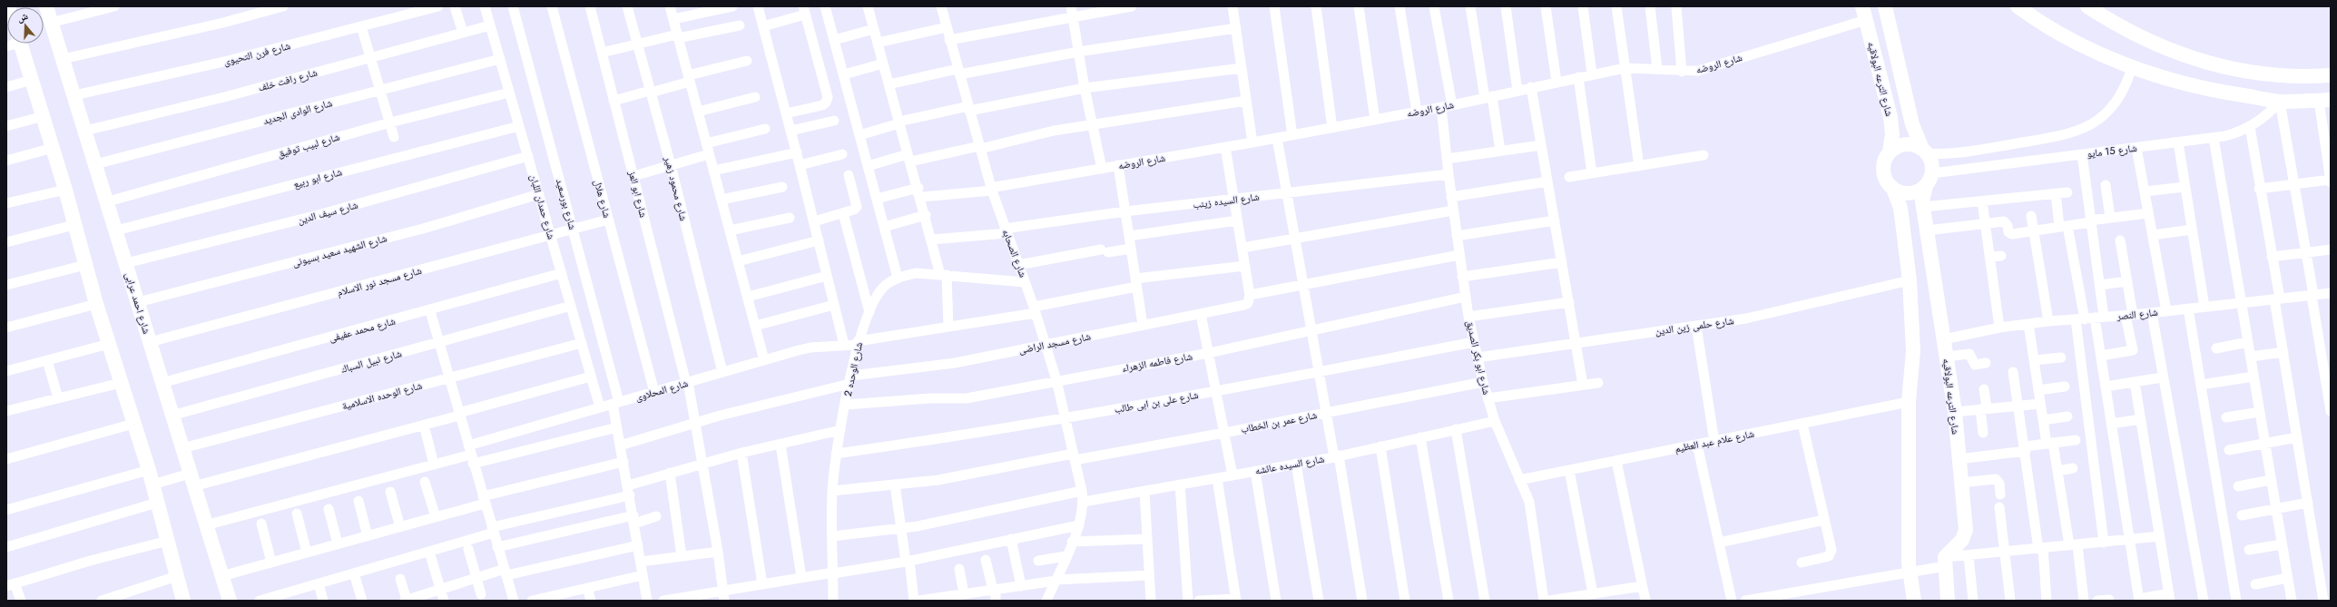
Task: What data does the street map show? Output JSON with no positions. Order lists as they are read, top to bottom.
{
  "streets": {
    "street": [
      "شارع فرن التحيوى",
      "شارع الروضه",
      "شارع الترعه البولاقيه",
      "شارع رافت خلف",
      "شارع الوادى الجديد",
      "شارع لبيب توفيق",
      "شارع 15 مايو",
      "شارع ابو ربيع",
      "شارع محمود زهير",
      "شارع ابو العز",
      "شارع هلال",
      "شارع السيده زينب",
      "شارع بورسعيد",
      "شارع حمدان اللبان",
      "شارع سيف الدين",
      "شارع الشهيد سعيد بسيونى",
      "شارع الصحابه",
      "شارع مسجد نور الاسلام",
      "شارع احمد عرابى",
      "شارع النصر",
      "شارع حلمى زين الدين",
      "شارع محمد عفيفى",
      "شارع مسجد الراضى",
      "شارع ابو بكر الصديق",
      "شارع نبيل السباك",
      "شارع فاطمه الزهراء",
      "شارع الوحده 2",
      "شارع المحلاوى",
      "شارع الوحده الاسلامية",
      "شارع على بن ابى طالب",
      "شارع عمر بن الخطاب",
      "شارع علام عبد العظيم",
      "شارع السيده عائشه"
    ]
  },
  "crossings": [
    ["شارع فرن التحيوى", "شارع احمد عرابى"],
    ["شارع الروضه", "شارع الترعه البولاقيه"],
    ["شارع الروضه", "شارع الصحابه"],
    ["شارع الروضه", "شارع ابو بكر الصديق"],
    ["شارع الترعه البولاقيه", "شارع 15 مايو"],
    ["شارع الترعه البولاقيه", "شارع النصر"],
    ["شارع رافت خلف", "شارع حمدان اللبان"],
    ["شارع رافت خلف", "شارع احمد عرابى"],
    ["شارع الوادى الجديد", "شارع حمدان اللبان"],
    ["شارع الوادى الجديد", "شارع احمد عرابى"],
    ["شارع لبيب توفيق", "شارع حمدان اللبان"],
    ["شارع لبيب توفيق", "شارع احمد عرابى"],
    ["شارع ابو ربيع", "شارع حمدان اللبان"],
    ["شارع ابو ربيع", "شارع احمد عرابى"],
    ["شارع محمود زهير", "شارع المحلاوى"],
    ["شارع ابو العز", "شارع مسجد الراضى"],
    ["شارع ابو العز", "شارع المحلاوى"],
    ["شارع هلال", "شارع مسجد نور الاسلام"],
    ["شارع هلال", "شارع المحلاوى"],
    ["شارع السيده زينب", "شارع الصحابه"],
    ["شارع السيده زينب", "شارع ابو بكر الصديق"],
    ["شارع بورسعيد", "شارع مسجد نور الاسلام"],
    ["شارع بورسعيد", "شارع مسجد الراضى"],
    ["شارع بورسعيد", "شارع المحلاوى"],
    ["شارع حمدان اللبان", "شارع سيف الدين"],
    ["شارع حمدان اللبان", "شارع الشهيد سعيد بسيونى"],
    ["شارع حمدان اللبان", "شارع مسجد نور الاسلام"],
    ["شارع حمدان اللبان", "شارع محمد عفيفى"],
    ["شارع حمدان اللبان", "شارع نبيل السباك"],
    ["شارع حمدان اللبان", "شارع المحلاوى"],
    ["شارع حمدان اللبان", "شارع الوحده الاسلامية"],
    ["شارع سيف الدين", "شارع احمد عرابى"],
    ["شارع الشهيد سعيد بسيونى", "شارع احمد عرابى"],
    ["شارع الصحابه", "شارع مسجد الراضى"],
    ["شارع الصحابه", "شارع فاطمه الزهراء"],
    ["شارع الصحابه", "شارع الوحده 2"],
    ["شارع الصحابه", "شارع المحلاوى"],
    ["شارع الصحابه", "شارع على بن ابى طالب"],
    ["شارع الصحابه", "شارع عمر بن الخطاب"],
    ["شارع الصحابه", "شارع السيده عائشه"],
    ["شارع مسجد نور الاسلام", "شارع احمد عرابى"],
    ["شارع احمد عرابى", "شارع محمد عفيفى"],
    ["شارع احمد عرابى", "شارع نبيل السباك"],
    ["شارع احمد عرابى", "شارع الوحده الاسلامية"],
    ["شارع حلمى زين الدين", "شارع ابو بكر الصديق"],
    ["شارع مسجد الراضى", "شارع الوحده 2"],
    ["شارع ابو بكر الصديق", "شارع فاطمه الزهراء"],
    ["شارع ابو بكر الصديق", "شارع على بن ابى طالب"],
    ["شارع ابو بكر الصديق", "شارع عمر بن الخطاب"],
    ["شارع ابو بكر الصديق", "شارع علام عبد العظيم"],
    ["شارع ابو بكر الصديق", "شارع السيده عائشه"],
    ["شارع فاطمه الزهراء", "شارع الوحده 2"],
    ["شارع الوحده 2", "شارع المحلاوى"],
    ["شارع الوحده 2", "شارع على بن ابى طالب"],
    ["شارع الوحده 2", "شارع عمر بن الخطاب"]
  ],
  "north": "top"
}
